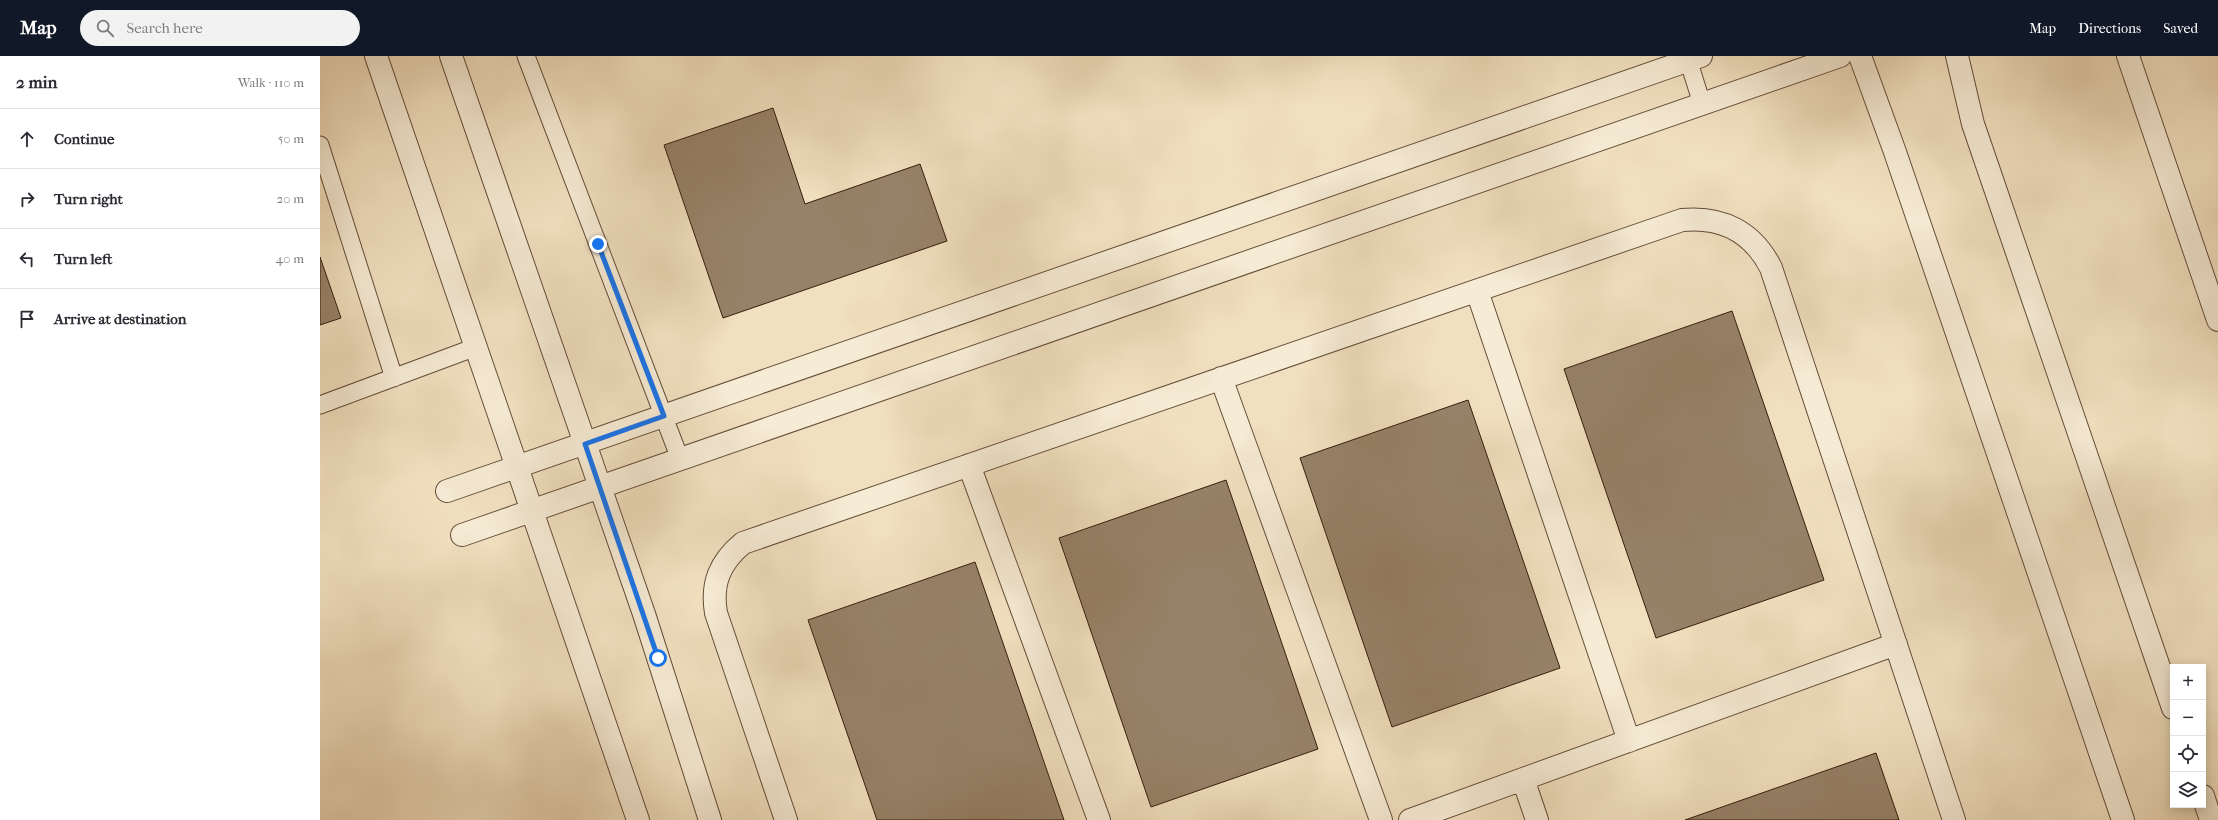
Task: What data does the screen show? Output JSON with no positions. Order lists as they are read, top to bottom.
{
  "page": {
    "header": "Map",
    "search": "Search here",
    "nav": ["Map", "Directions", "Saved"],
    "heading": ["2 min", "Walk · 110 m"],
    "list": [
      ["Continue", "50 m"],
      ["Turn right", "20 m"],
      ["Turn left", "40 m"],
      "Arrive at destination"
    ],
    "map_buttons": ["+", "−"]
  }
}
